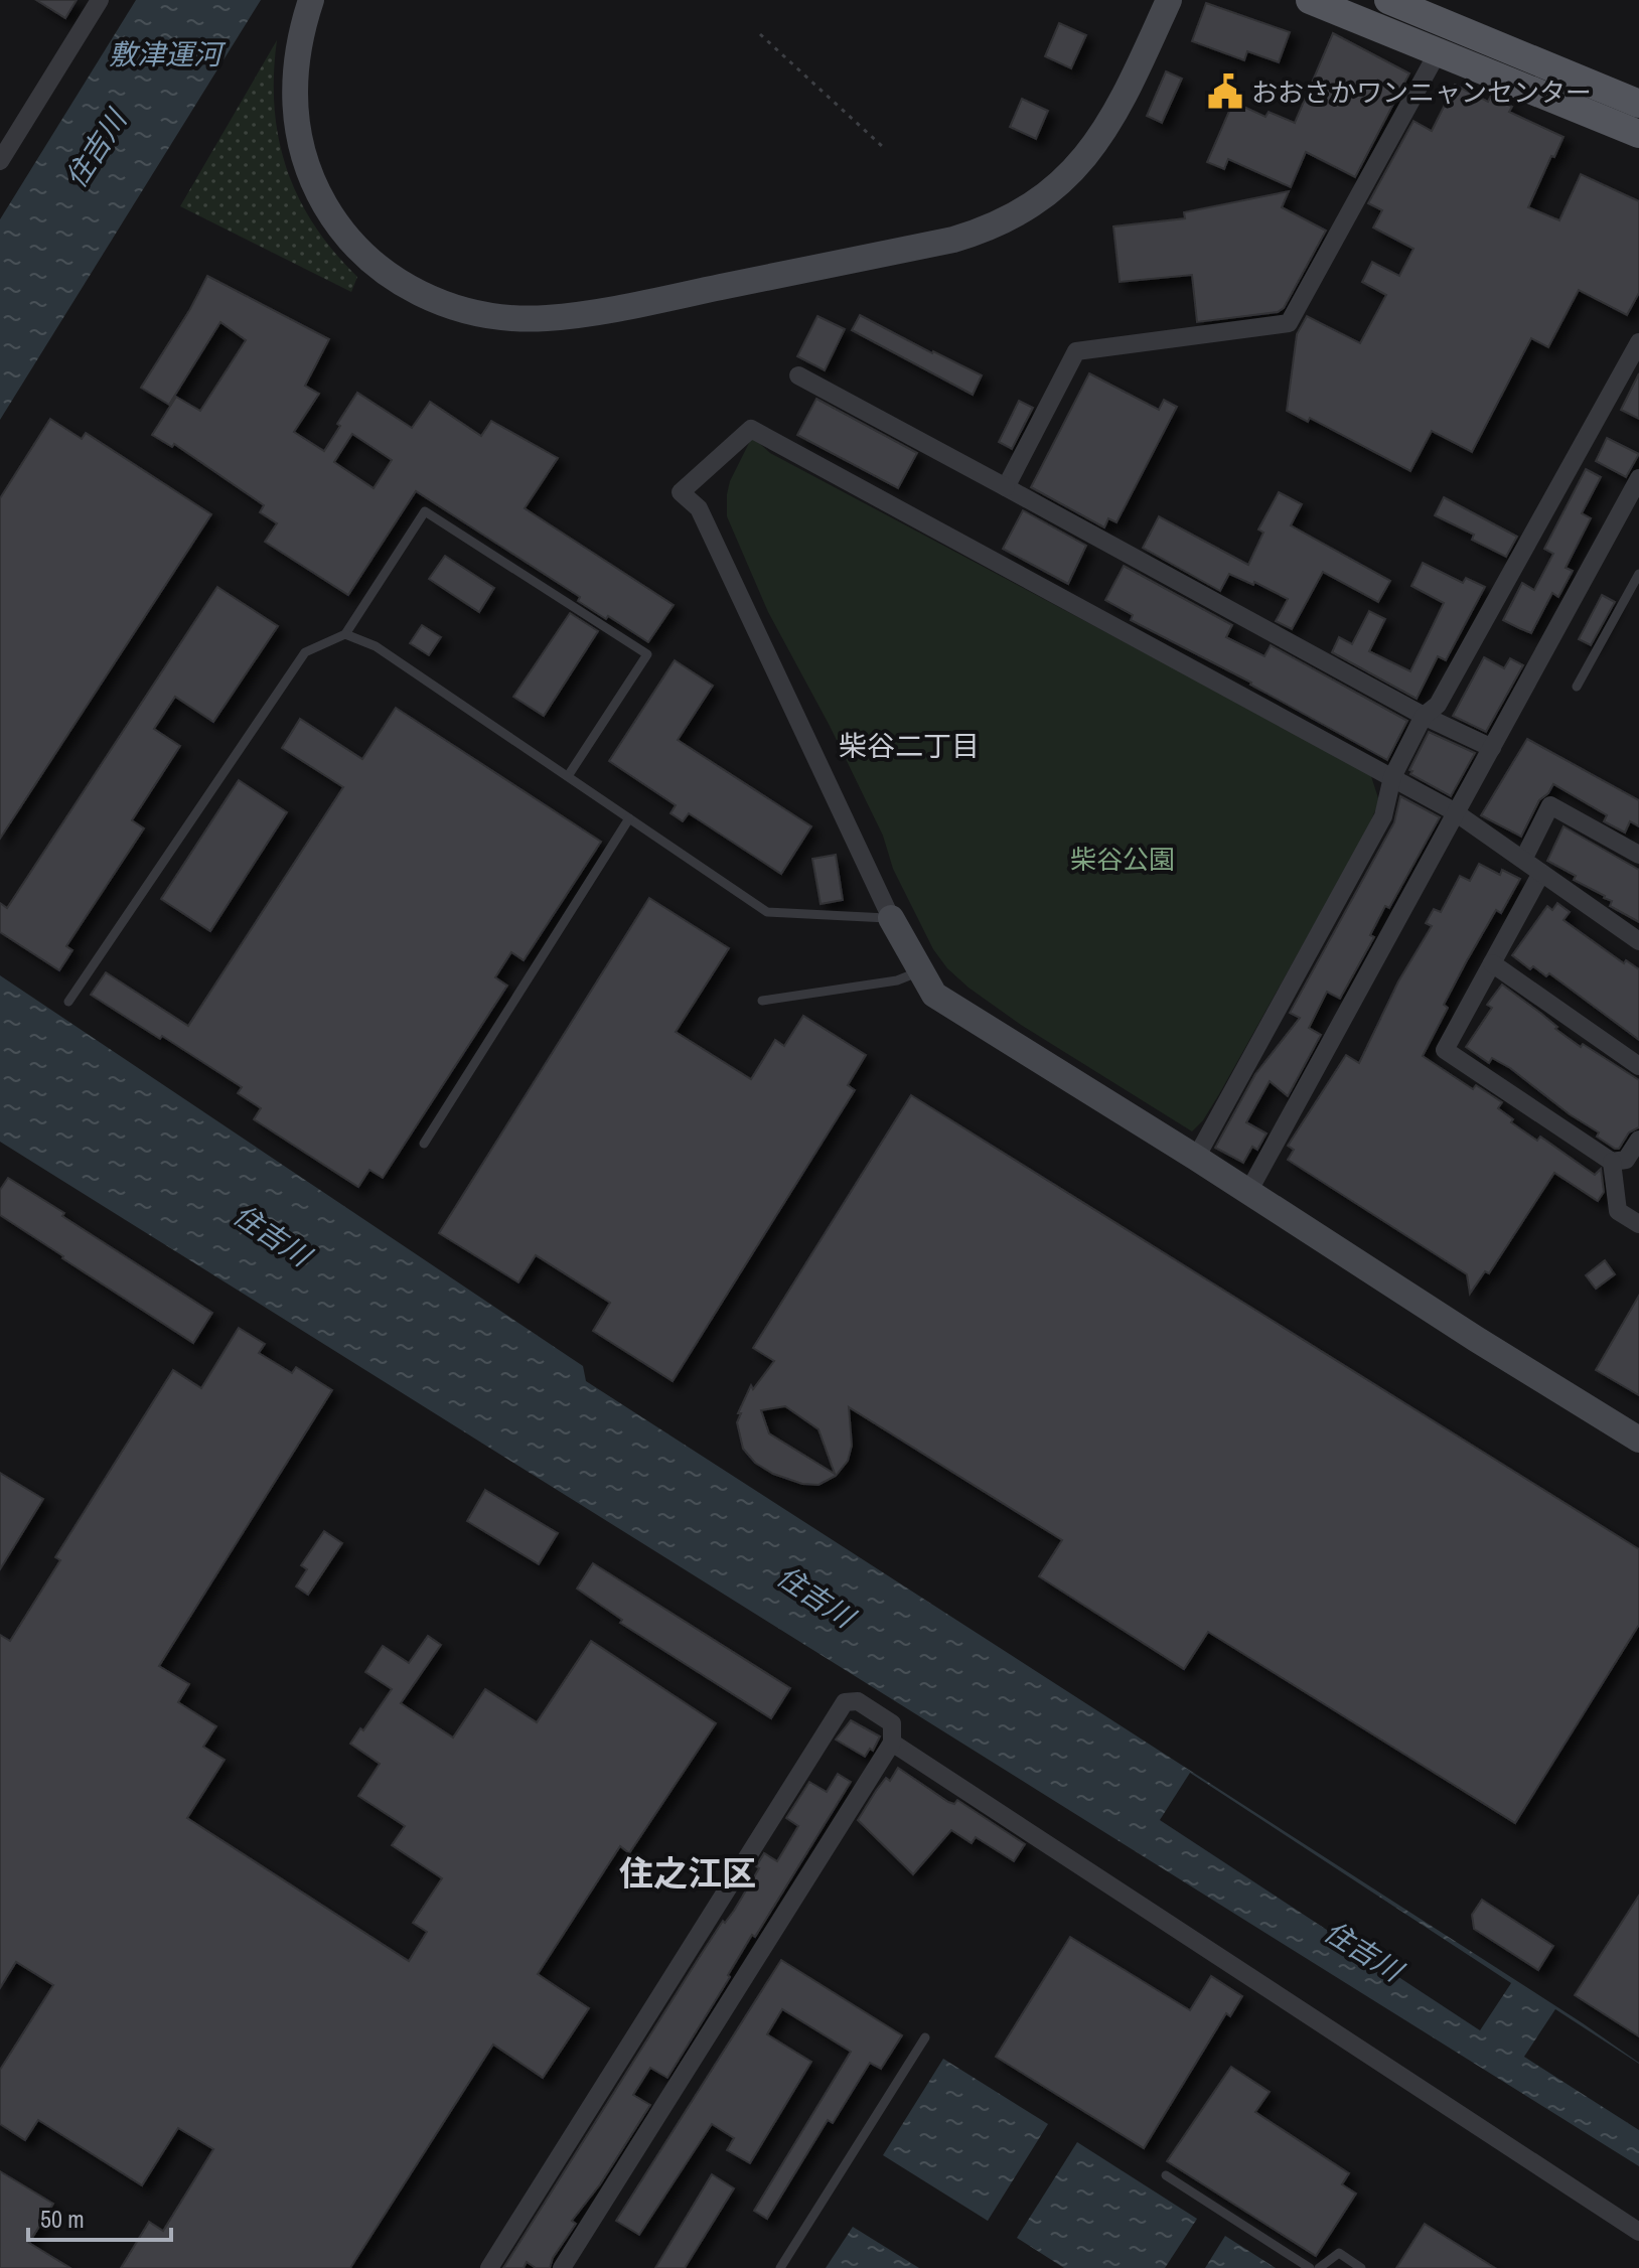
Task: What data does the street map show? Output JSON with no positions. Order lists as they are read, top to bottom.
{
  "districts": ["柴谷二丁目", "住之江区"],
  "water": ["敷津運河", "住吉川"],
  "parks": ["柴谷公園"],
  "places": {
    "public building": ["おおさかワンニャンセンター"]
  },
  "scale_bar": "50 m"
}
